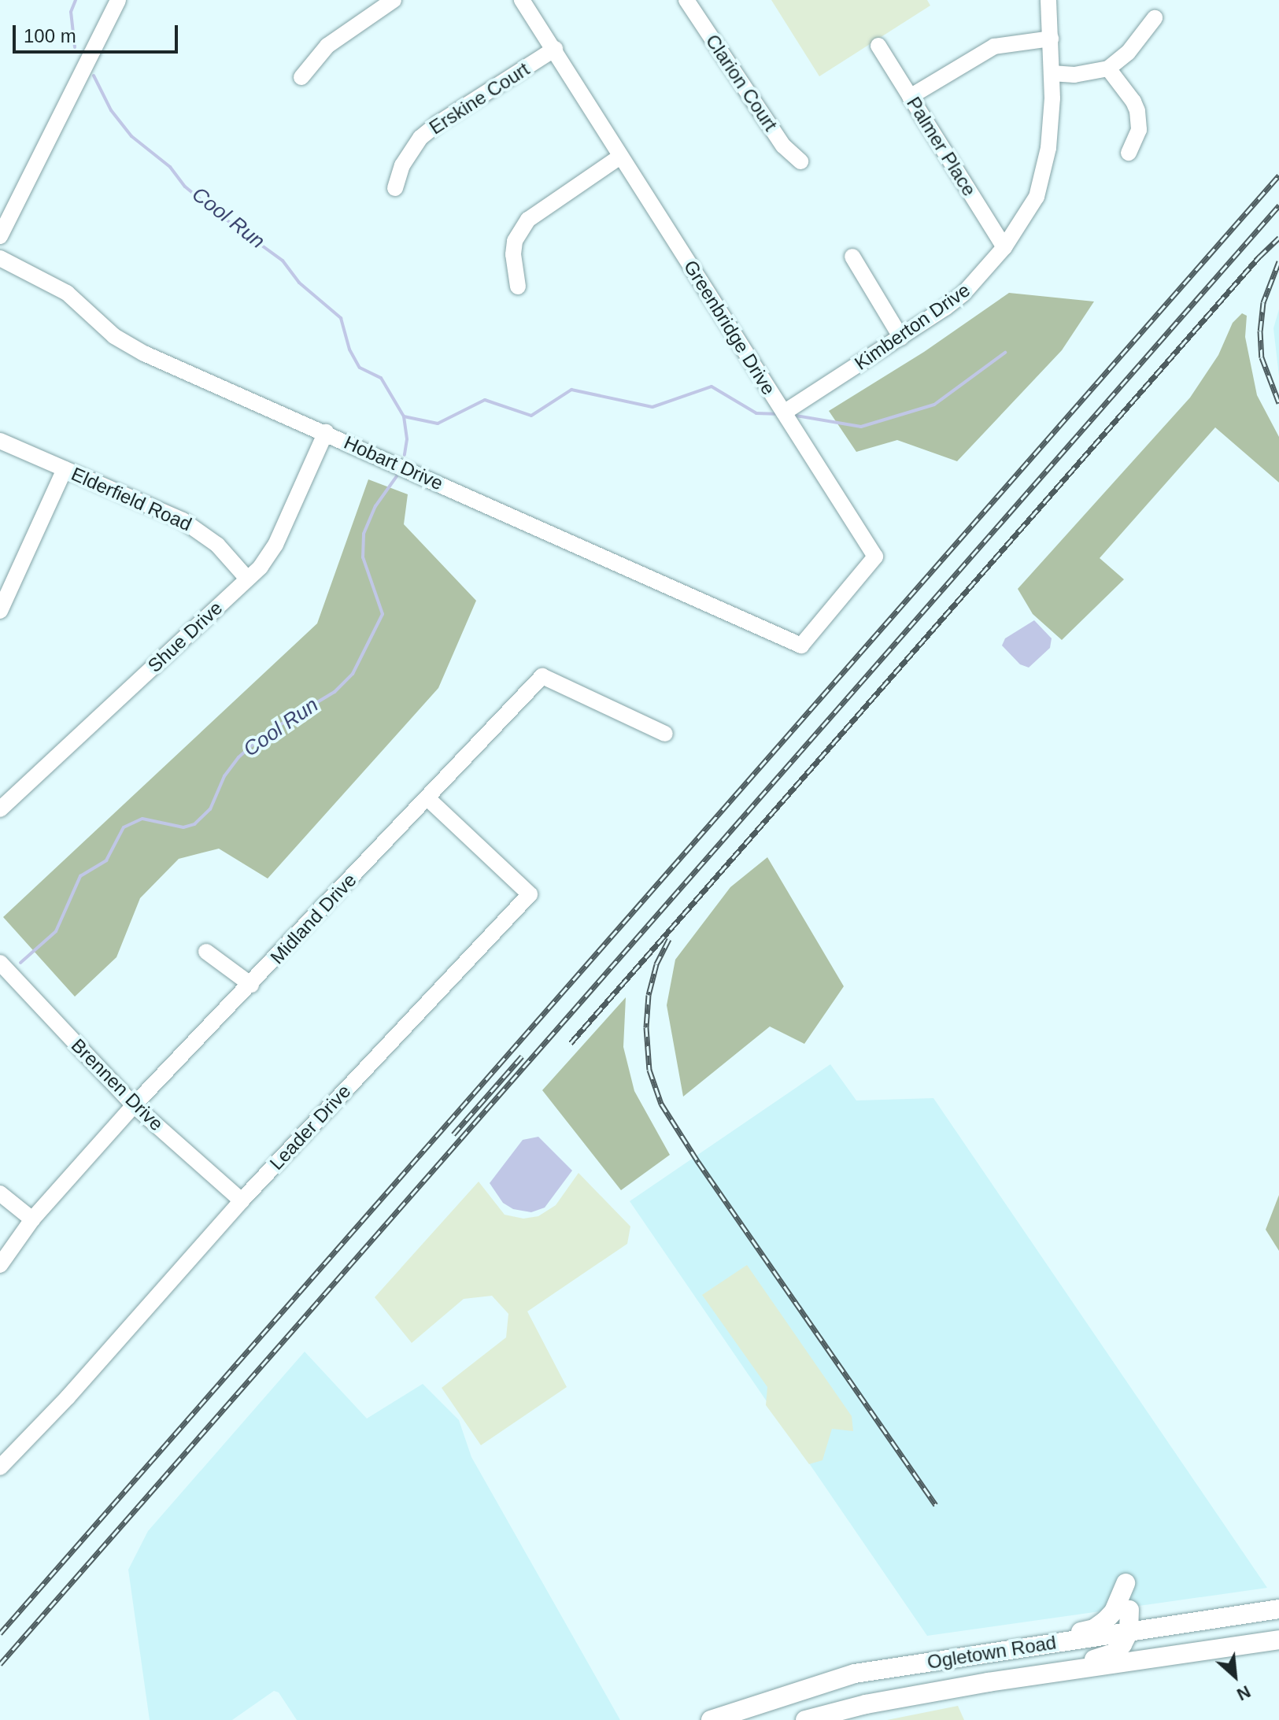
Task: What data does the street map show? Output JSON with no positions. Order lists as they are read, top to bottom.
{
  "streets": {
    "main road": ["Ogletown Road"],
    "street": [
      "Clarion Court",
      "Erskine Court",
      "Palmer Place",
      "Kimberton Drive",
      "Greenbridge Drive",
      "Hobart Drive",
      "Elderfield Road",
      "Shue Drive",
      "Midland Drive",
      "Brennen Drive",
      "Leader Drive"
    ]
  },
  "crossings": [
    ["Erskine Court", "Greenbridge Drive"],
    ["Palmer Place", "Kimberton Drive"],
    ["Kimberton Drive", "Greenbridge Drive"],
    ["Greenbridge Drive", "Hobart Drive"],
    ["Hobart Drive", "Shue Drive"],
    ["Elderfield Road", "Shue Drive"],
    ["Midland Drive", "Brennen Drive"],
    ["Midland Drive", "Leader Drive"],
    ["Brennen Drive", "Leader Drive"]
  ],
  "water": ["Cool Run"],
  "scale_bar": "100 m",
  "north": "bottom right"
}
